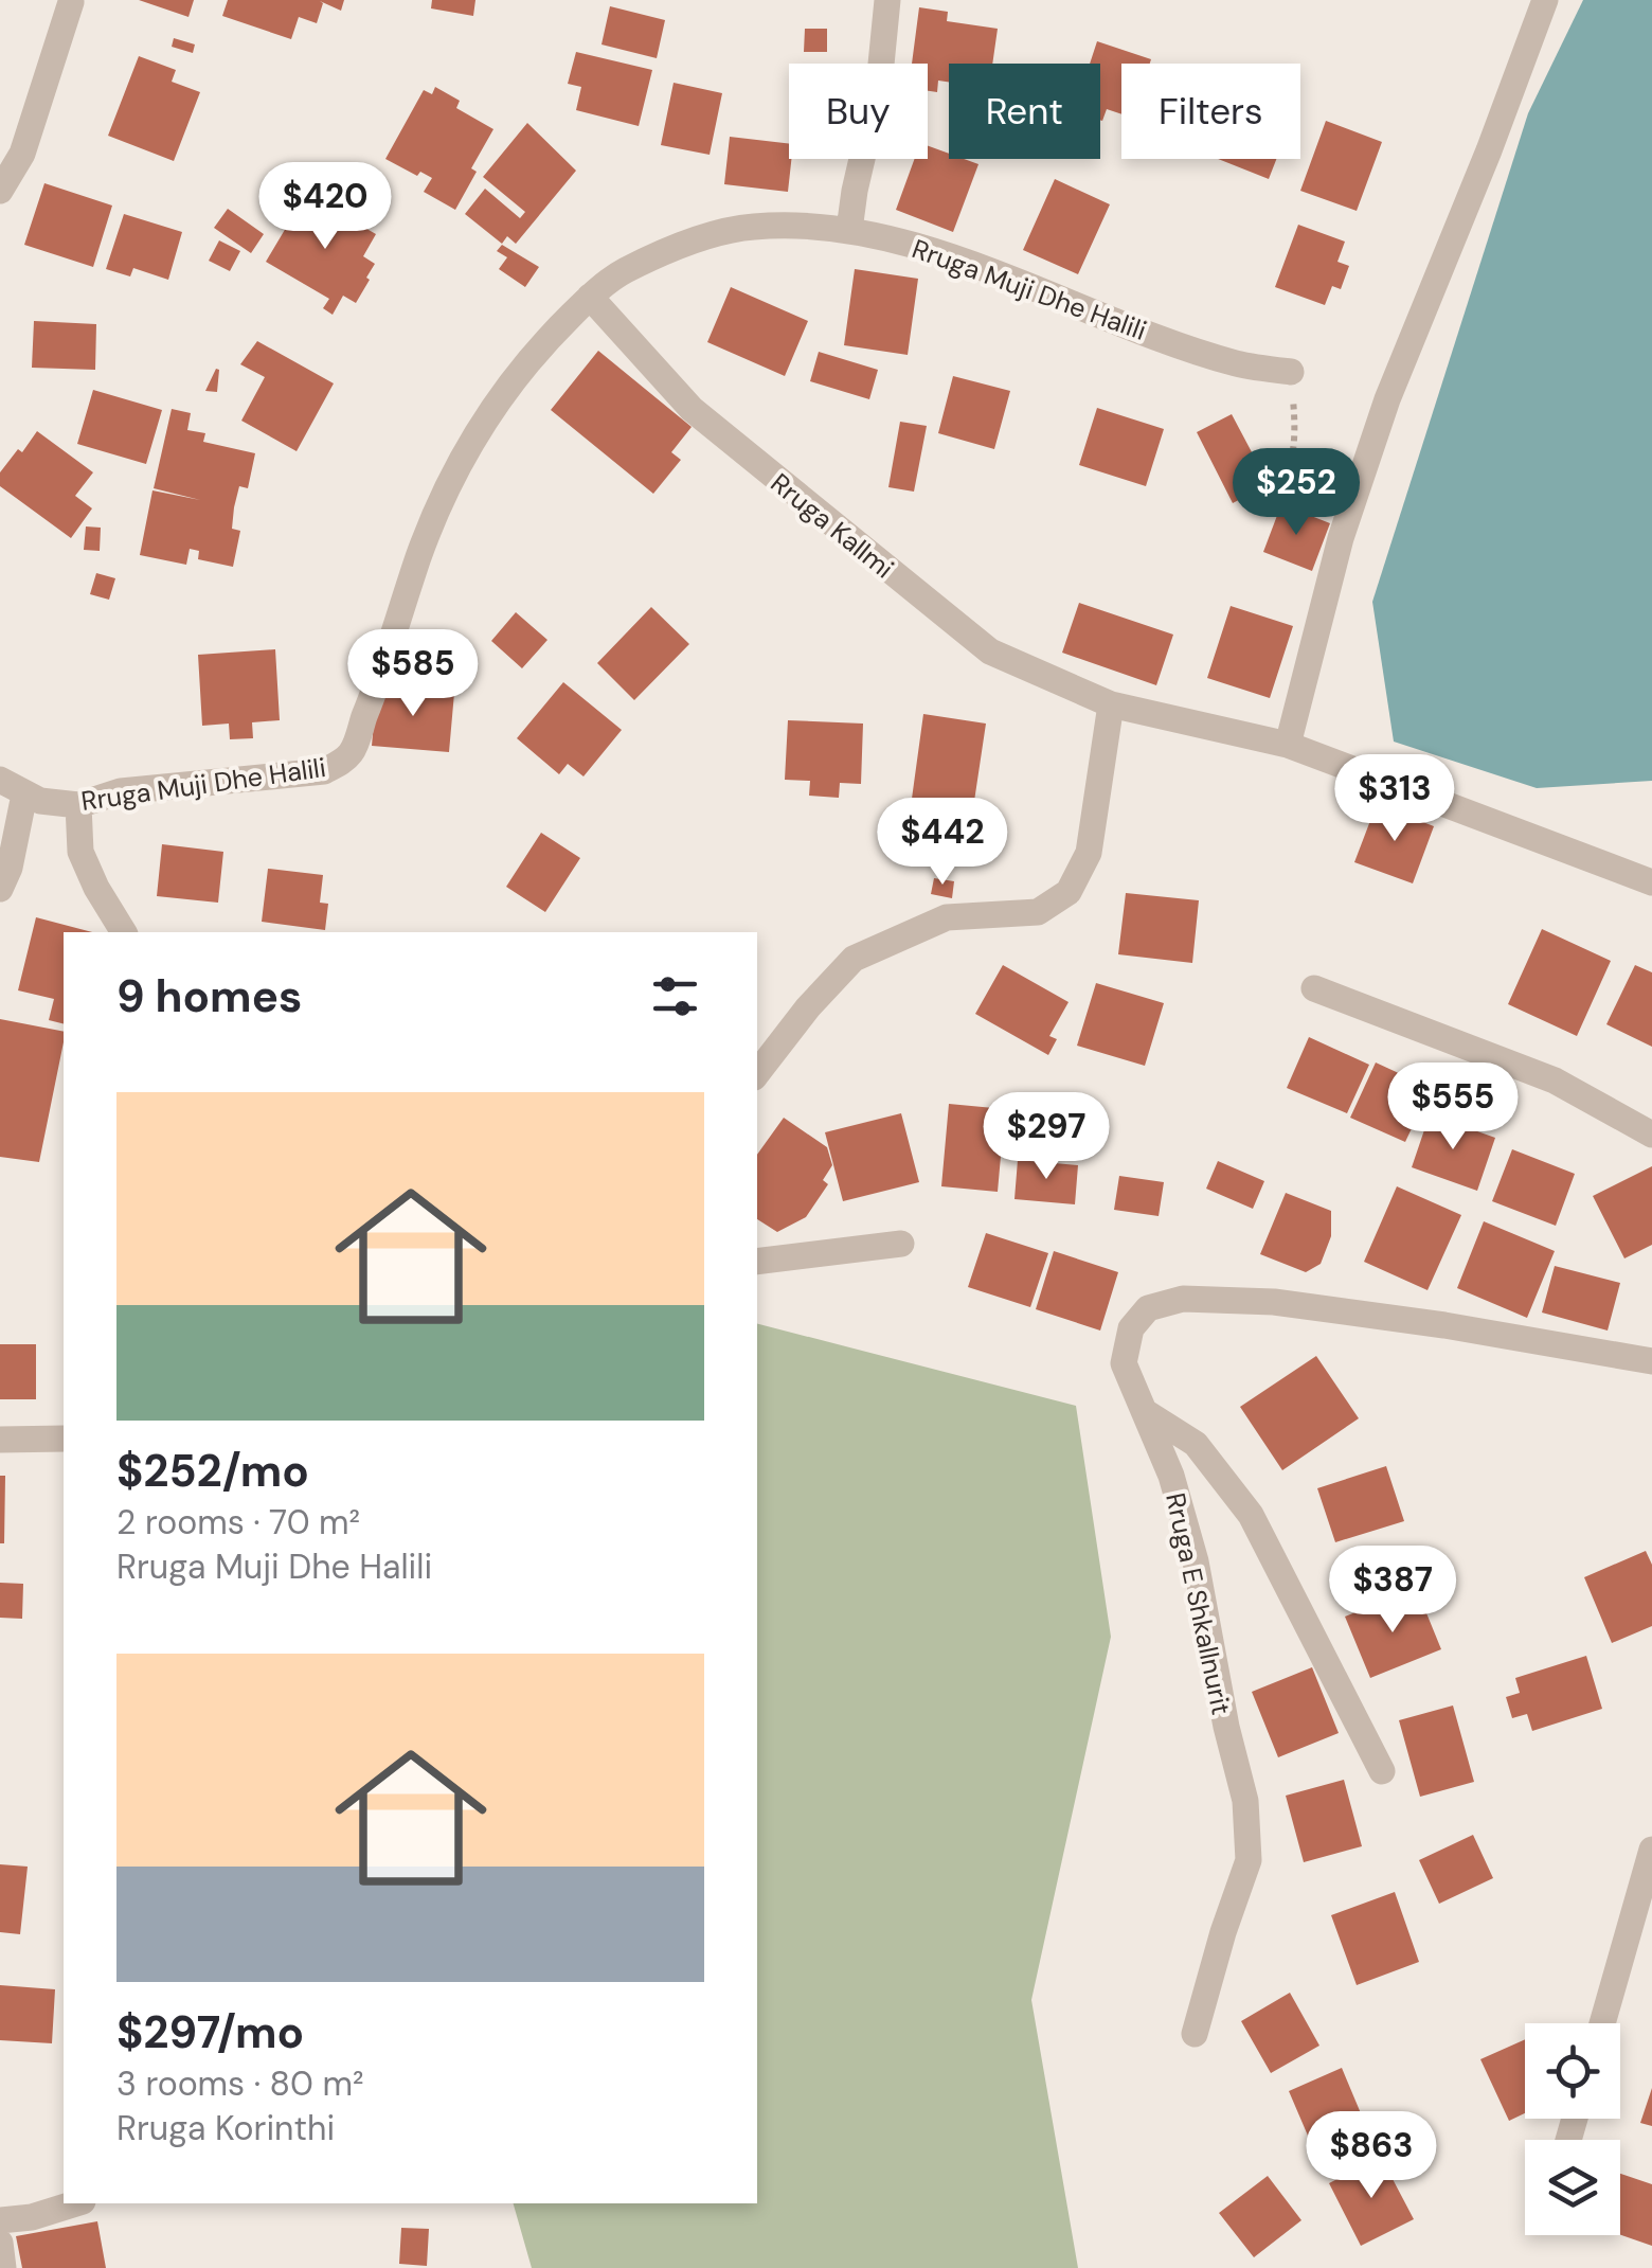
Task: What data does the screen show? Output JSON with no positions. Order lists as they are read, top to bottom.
{
  "streets": {
    "street": ["Rruga Muji Dhe Halili", "Rruga Kallmi", "Rruga E Shkallnurit"]
  },
  "crossings": [
    ["Rruga Muji Dhe Halili", "Rruga Kallmi"]
  ],
  "page": {
    "chip": ["Buy", "Rent", "Filters"],
    "price": [
      "$420",
      "$252",
      "$585",
      "$313",
      "$442",
      "$555",
      "$297",
      "$387",
      "$863"
    ],
    "heading": "9 homes",
    "list": [
      {
        "name": "$252/mo",
        "note": "2 rooms · 70 m² · Rruga Muji Dhe Halili"
      },
      {
        "name": "$297/mo",
        "note": "3 rooms · 80 m² · Rruga Korinthi"
      }
    ]
  }
}
